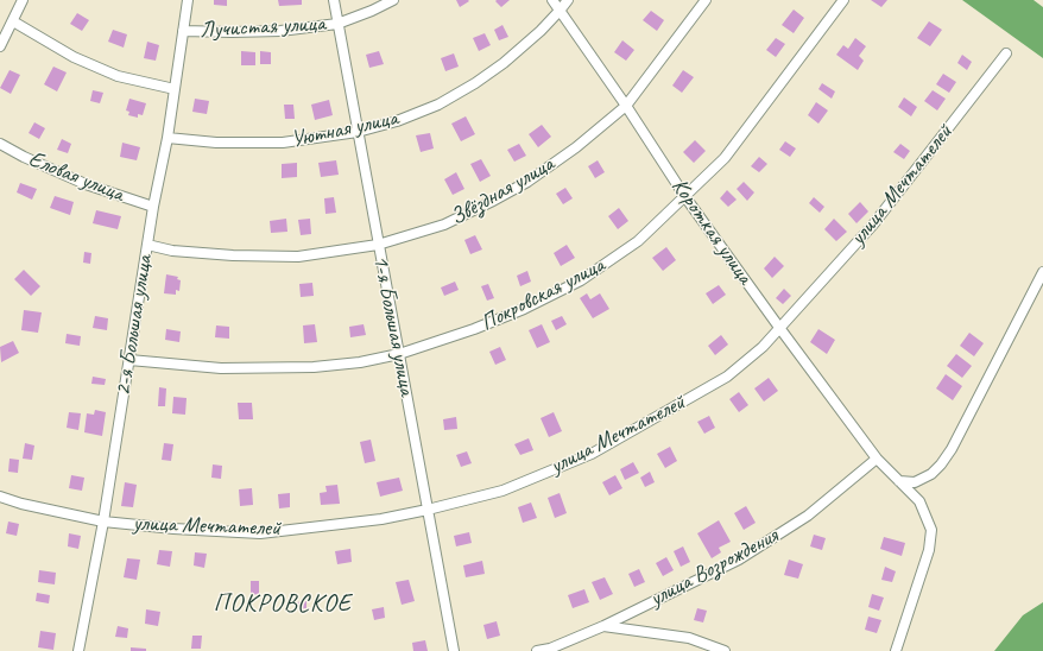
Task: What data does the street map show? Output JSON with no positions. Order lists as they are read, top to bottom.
{
  "streets": {
    "street": [
      "Лучистая улица",
      "Уютная улица",
      "Еловая улица",
      "улица Мечтателей",
      "Звёздная улица",
      "Короткая улица",
      "Покровская улица",
      "2-я Большая улица",
      "1-я Большая улица",
      "улица Возрождения"
    ]
  },
  "crossings": [
    ["Лучистая улица", "2-я Большая улица"],
    ["Лучистая улица", "1-я Большая улица"],
    ["Уютная улица", "Короткая улица"],
    ["Уютная улица", "2-я Большая улица"],
    ["Уютная улица", "1-я Большая улица"],
    ["Еловая улица", "2-я Большая улица"],
    ["улица Мечтателей", "Короткая улица"],
    ["улица Мечтателей", "2-я Большая улица"],
    ["улица Мечтателей", "1-я Большая улица"],
    ["Звёздная улица", "Короткая улица"],
    ["Звёздная улица", "2-я Большая улица"],
    ["Звёздная улица", "1-я Большая улица"],
    ["Короткая улица", "Покровская улица"],
    ["Короткая улица", "улица Возрождения"],
    ["Покровская улица", "2-я Большая улица"],
    ["Покровская улица", "1-я Большая улица"]
  ],
  "districts": ["ПОКРОВСКОЕ"]
}
